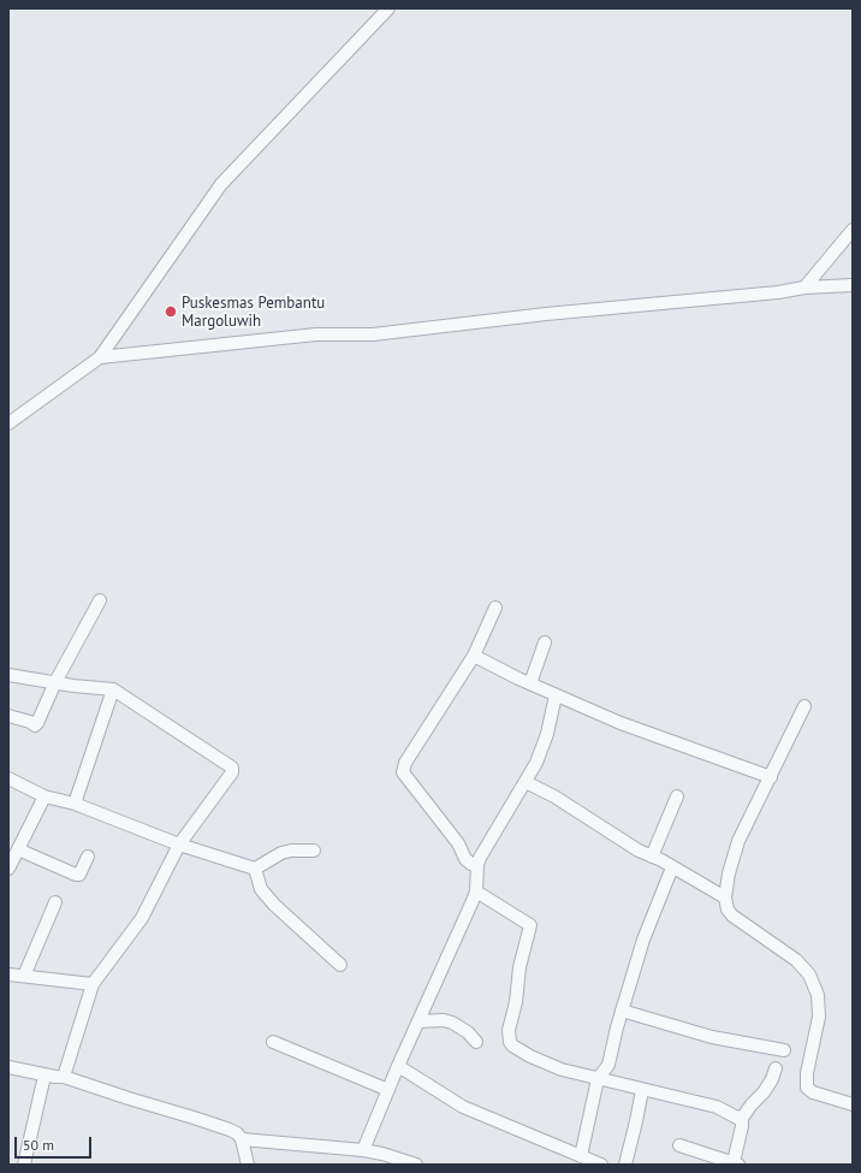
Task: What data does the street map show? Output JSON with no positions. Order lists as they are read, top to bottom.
{
  "places": ["Puskesmas Pembantu Margoluwih"],
  "scale_bar": "50 m"
}
